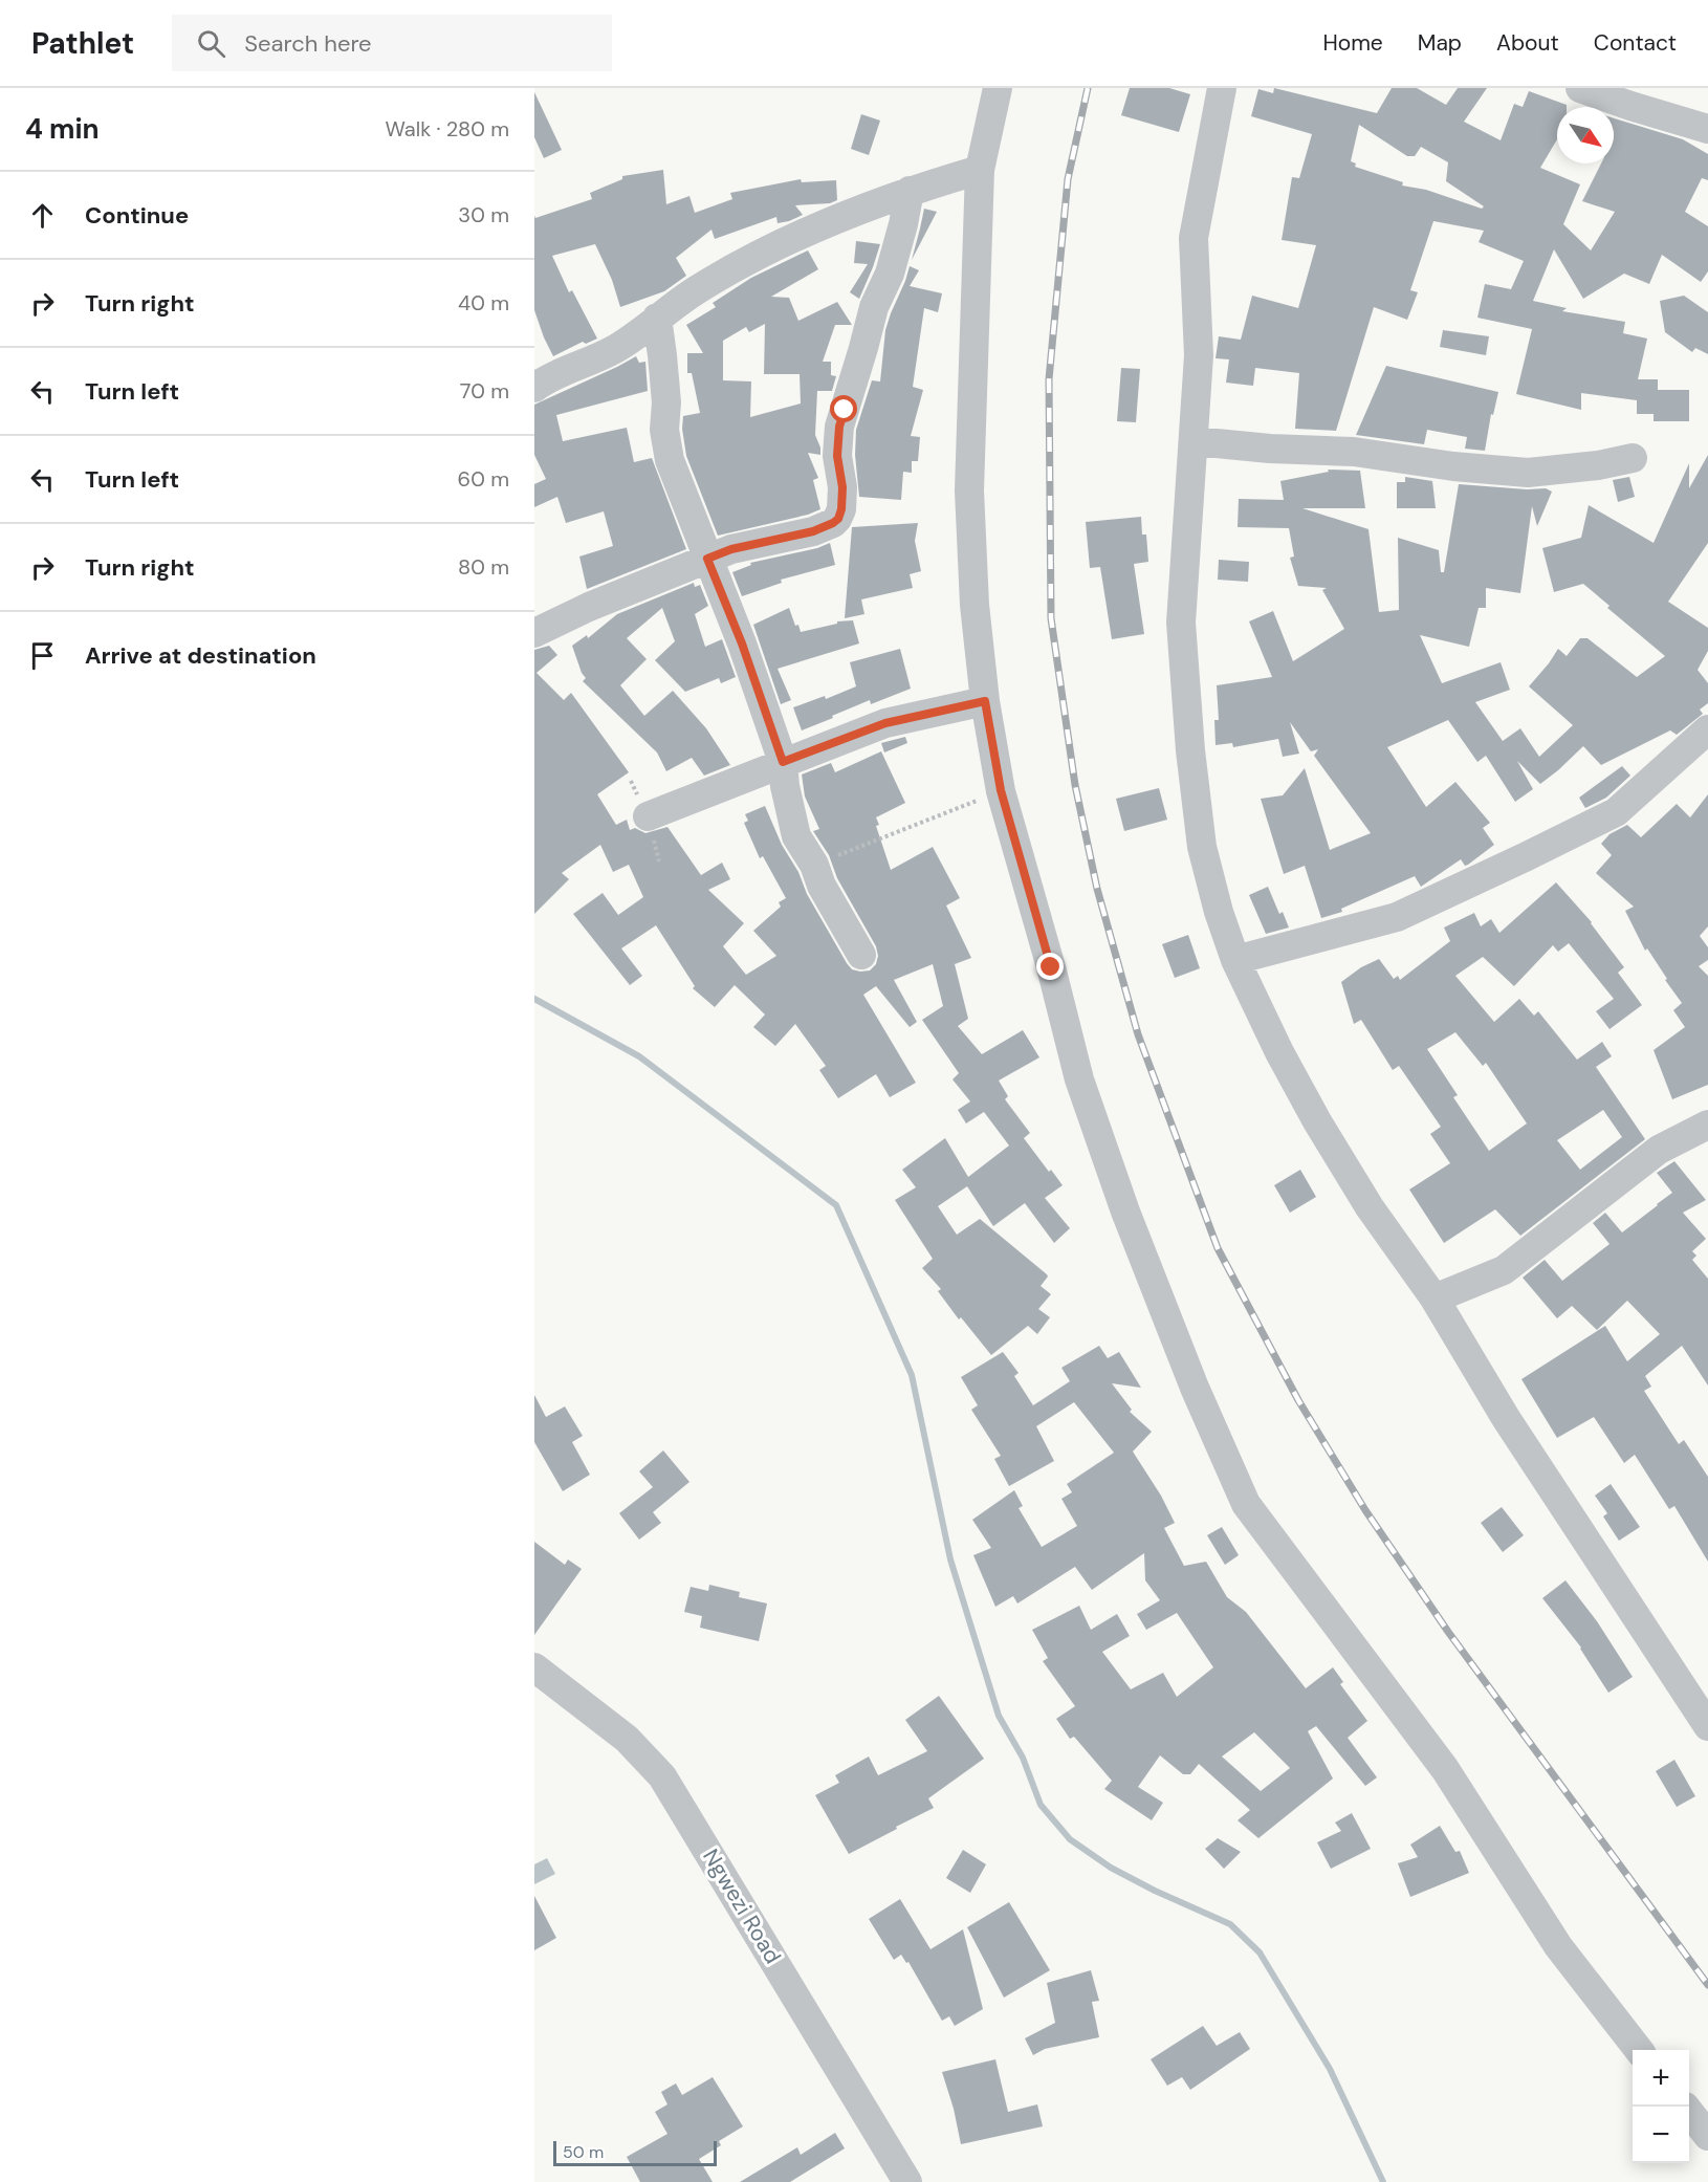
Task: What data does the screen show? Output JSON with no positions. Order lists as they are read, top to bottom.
{
  "streets": {
    "street": ["Ngwezi Road"]
  },
  "scale_bar": "50 m",
  "north": "bottom right",
  "page": {
    "header": "Pathlet",
    "search": "Search here",
    "nav": [
      "Home",
      "Map",
      "About",
      "Contact"
    ],
    "heading": ["4 min", "Walk · 280 m"],
    "list": [
      ["Continue", "30 m"],
      ["Turn right", "40 m"],
      ["Turn left", "70 m"],
      ["Turn left", "60 m"],
      ["Turn right", "80 m"],
      "Arrive at destination"
    ],
    "map_buttons": ["+", "−"],
    "scale": "50 m"
  }
}
